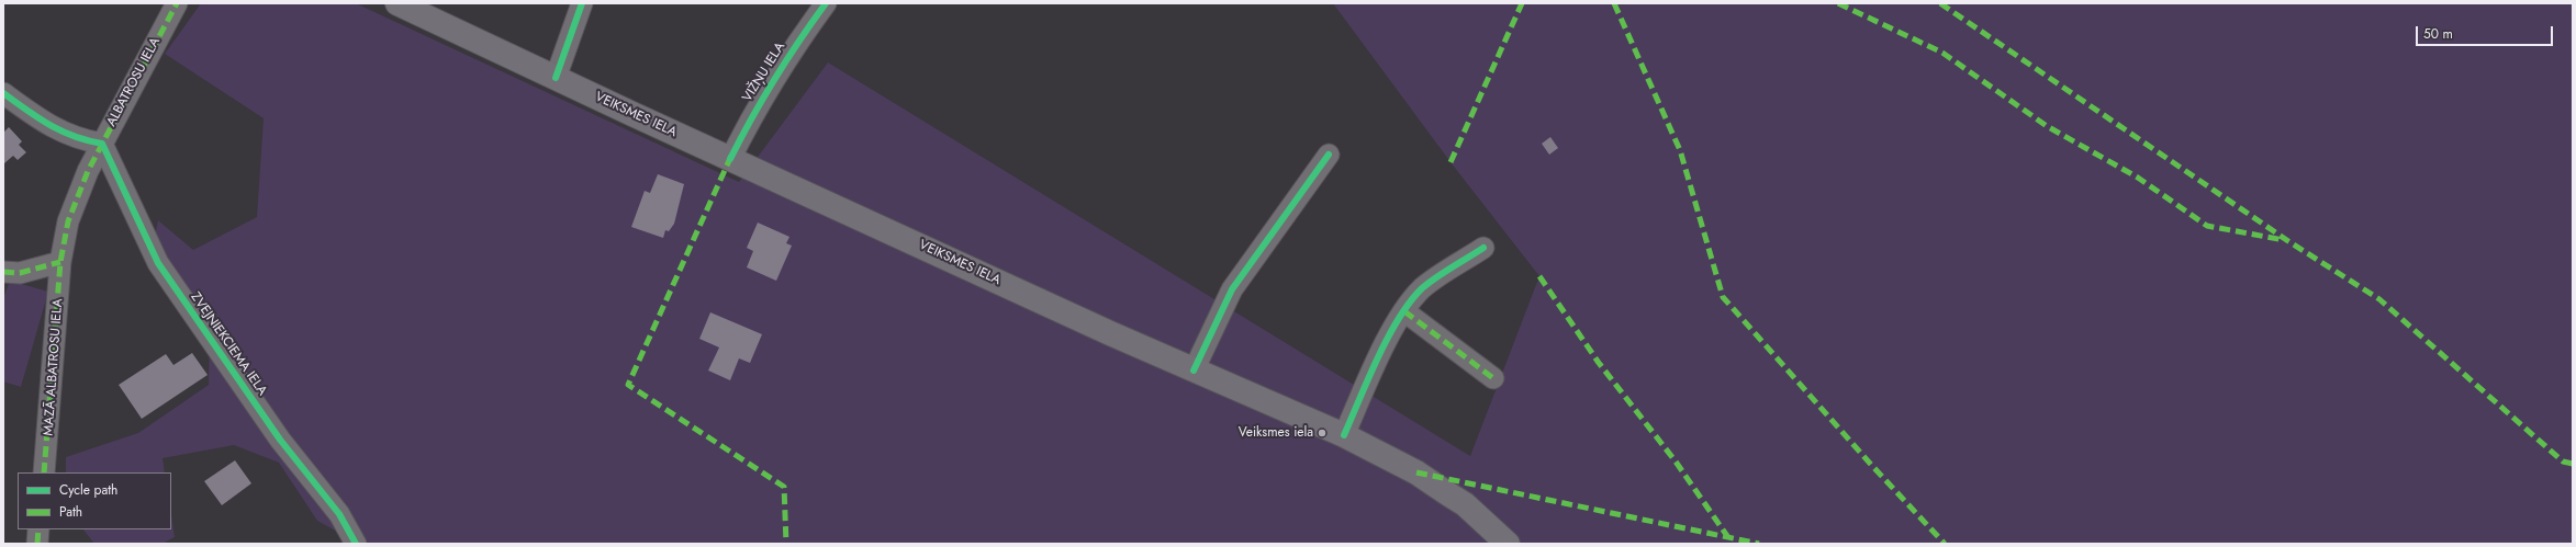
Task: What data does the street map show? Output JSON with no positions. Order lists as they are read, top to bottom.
{
  "streets": {
    "main road": ["VEIKSMES IELA"],
    "street": [
      "VIŽŅU IELA",
      "ALBATROSU IELA",
      "ZVEJNIEKCIEMA IELA",
      "MAZĀ ALBATROSU IELA"
    ]
  },
  "crossings": [
    ["VIŽŅU IELA", "VEIKSMES IELA"],
    ["ALBATROSU IELA", "ZVEJNIEKCIEMA IELA"],
    ["ALBATROSU IELA", "MAZĀ ALBATROSU IELA"]
  ],
  "places": ["Veiksmes iela"],
  "legend": ["Cycle path", "Path"],
  "scale_bar": "50 m"
}
